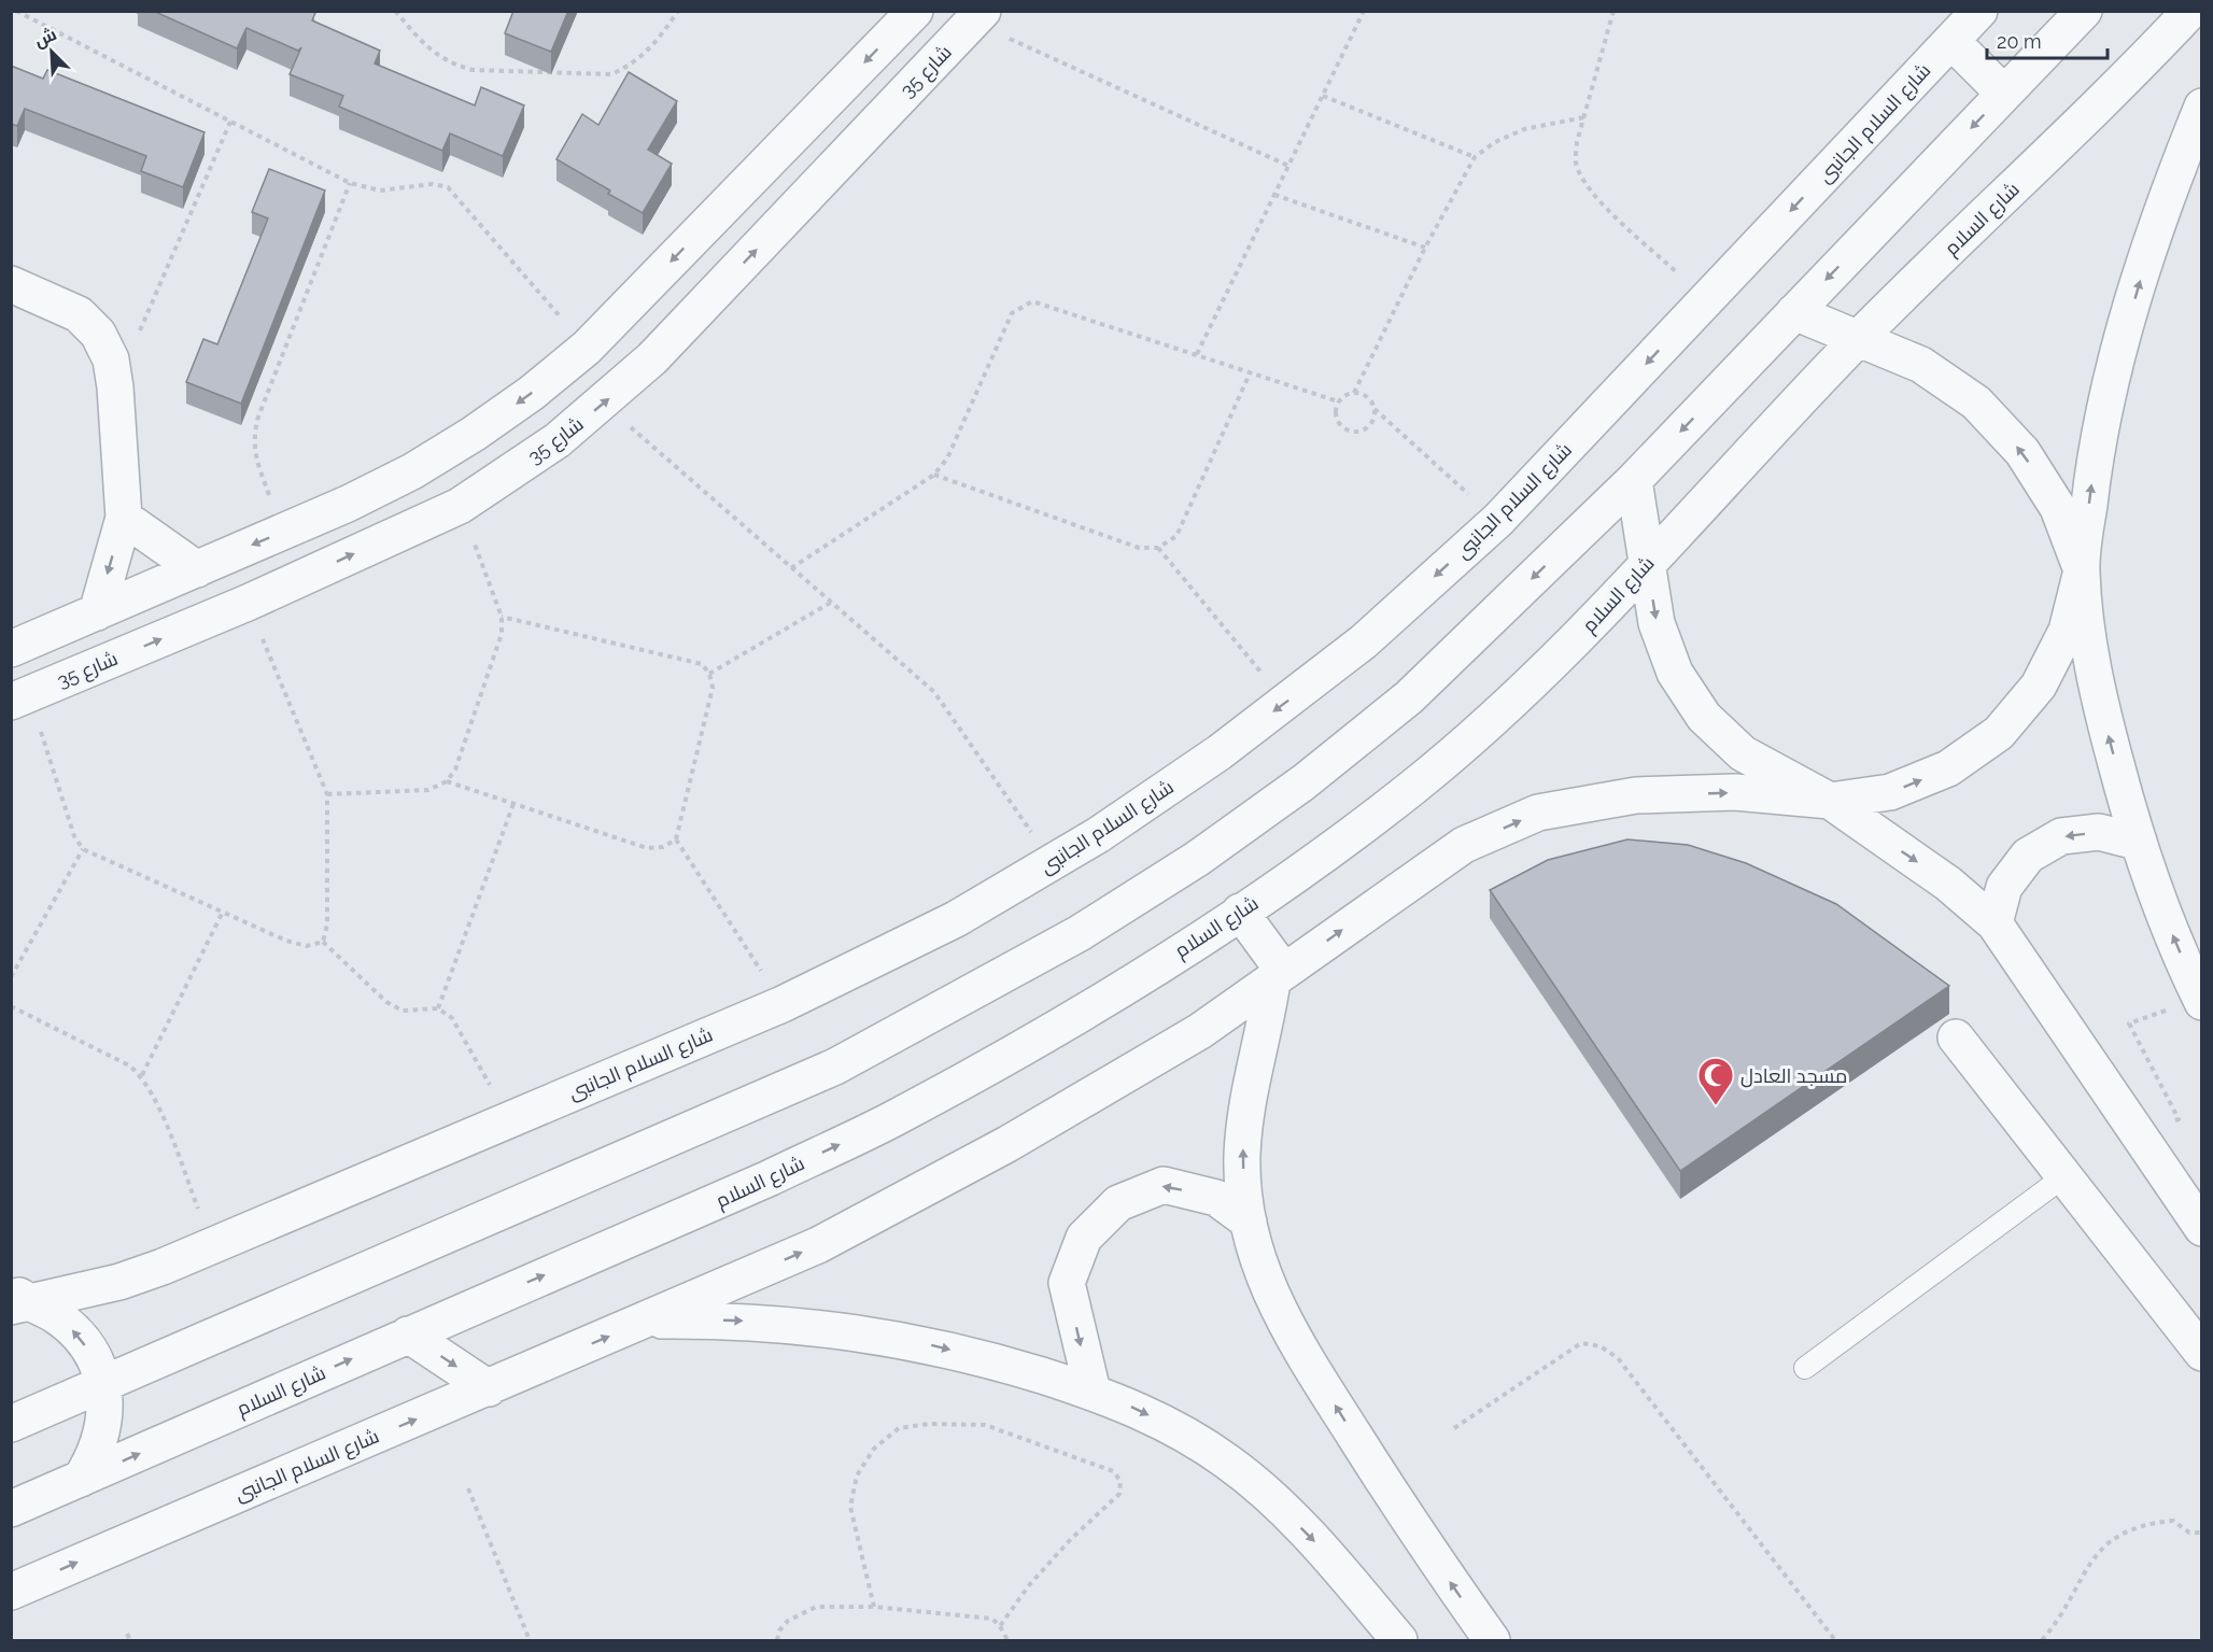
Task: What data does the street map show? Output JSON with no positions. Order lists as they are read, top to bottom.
{
  "streets": {
    "street": ["شارع 35", "شارع السلام الجانبى", "شارع السلام"]
  },
  "places": {
    "mosque": ["مسجد العادل"]
  },
  "scale_bar": "20 m",
  "north": "top left"
}
